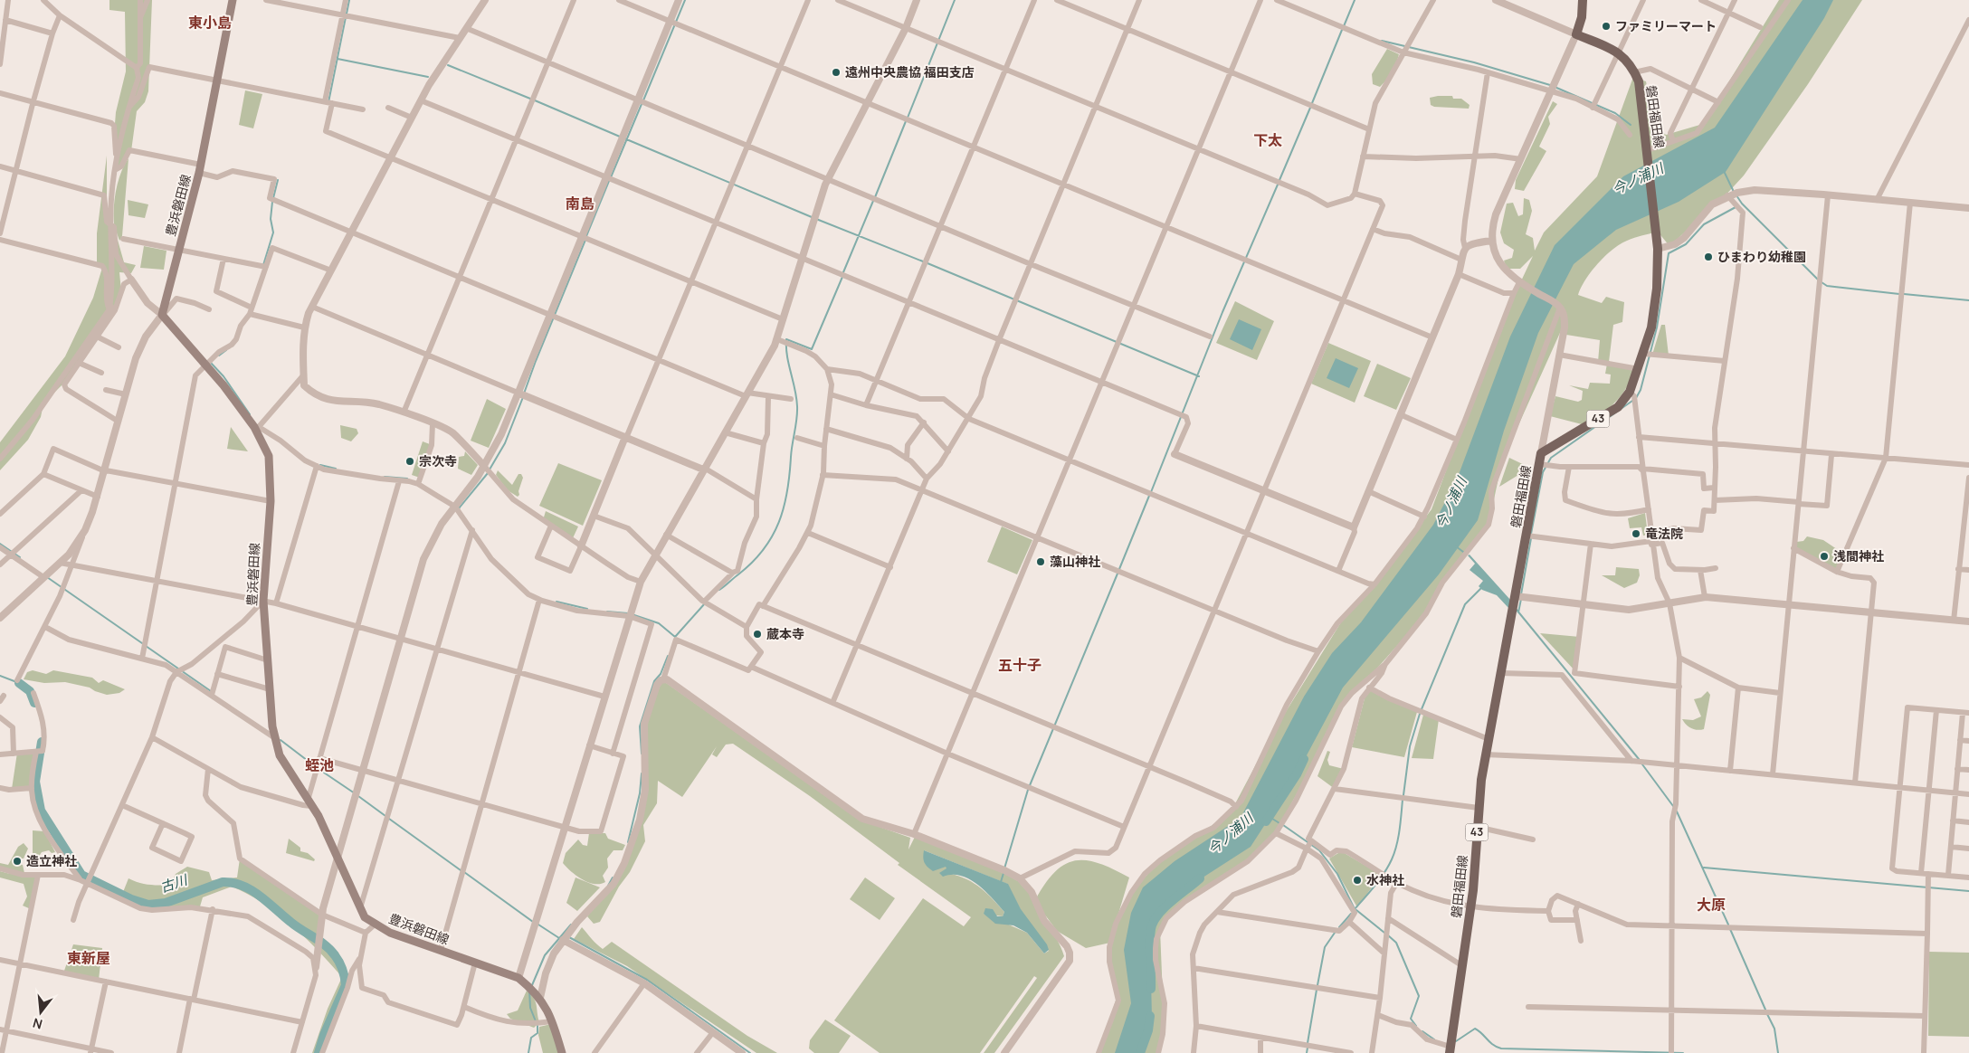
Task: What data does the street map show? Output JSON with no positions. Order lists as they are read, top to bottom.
{
  "streets": {
    "main road": ["磐田福田線", "豊浜磐田線", "43"]
  },
  "districts": [
    "東小島",
    "下太",
    "南島",
    "五十子",
    "蛭池",
    "大原",
    "東新屋"
  ],
  "water": ["今ノ浦川", "古川"],
  "places": [
    "ファミリーマート",
    "遠州中央農協 福田支店",
    "ひまわり幼稚園",
    "宗次寺",
    "竜法院",
    "浅間神社",
    "藻山神社",
    "蔵本寺",
    "造立神社",
    "水神社"
  ],
  "north": "bottom"
}
